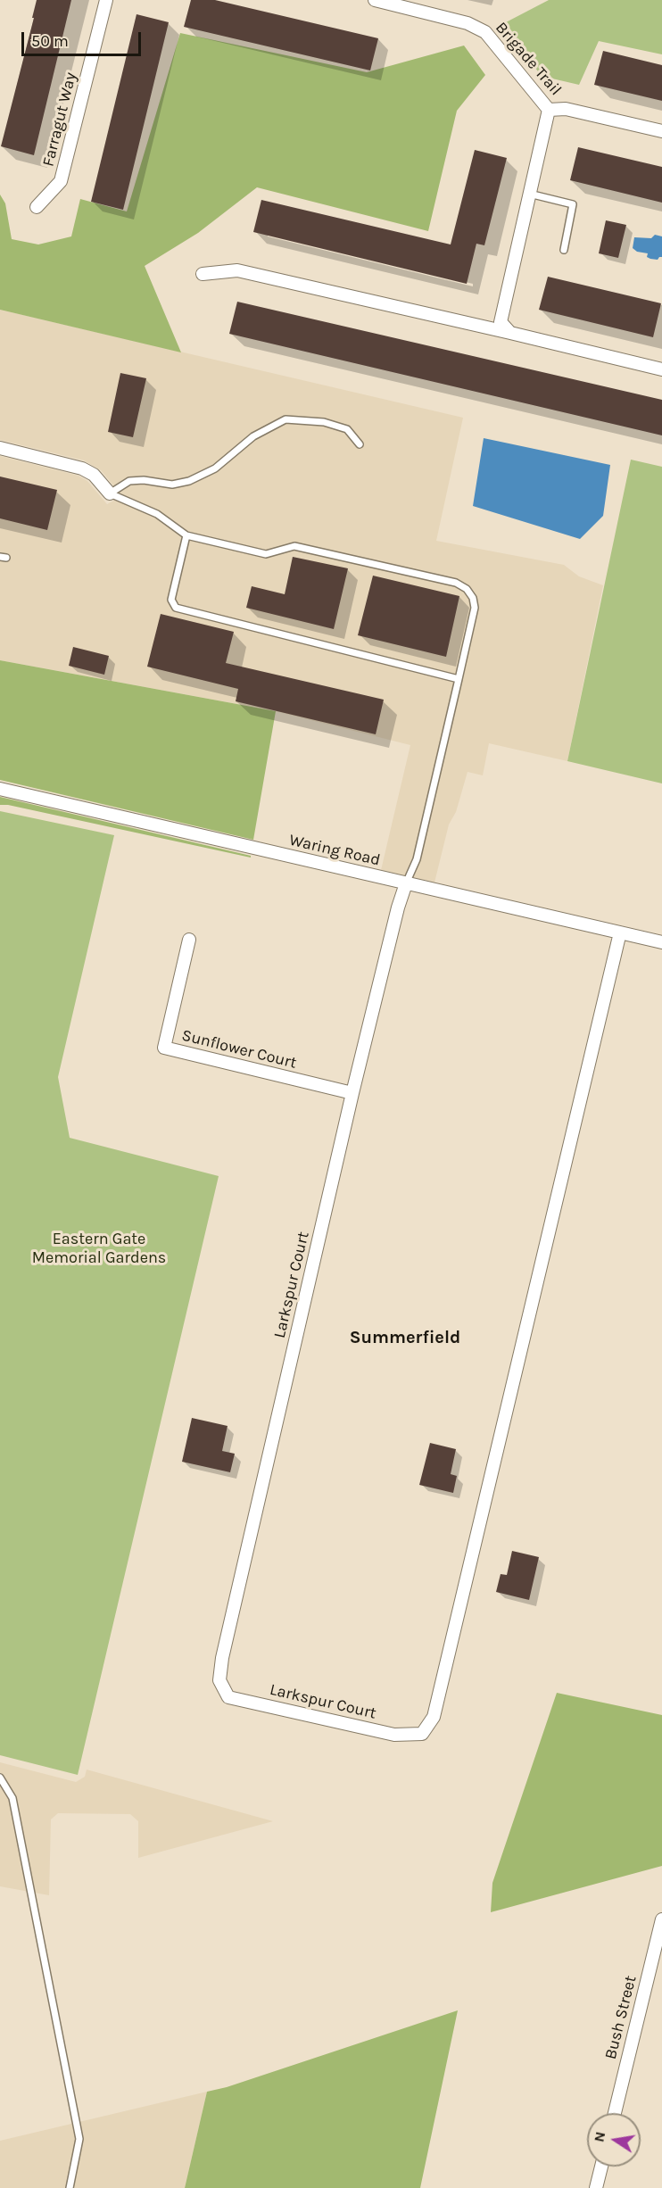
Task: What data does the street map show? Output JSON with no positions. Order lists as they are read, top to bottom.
{
  "streets": {
    "street": [
      "Brigade Trail",
      "Farragut Way",
      "Waring Road",
      "Sunflower Court",
      "Larkspur Court",
      "Bush Street"
    ]
  },
  "crossings": [
    ["Waring Road", "Larkspur Court"],
    ["Sunflower Court", "Larkspur Court"]
  ],
  "districts": ["Summerfield"],
  "parks": ["Eastern Gate Memorial Gardens"],
  "scale_bar": "50 m",
  "north": "left"
}
